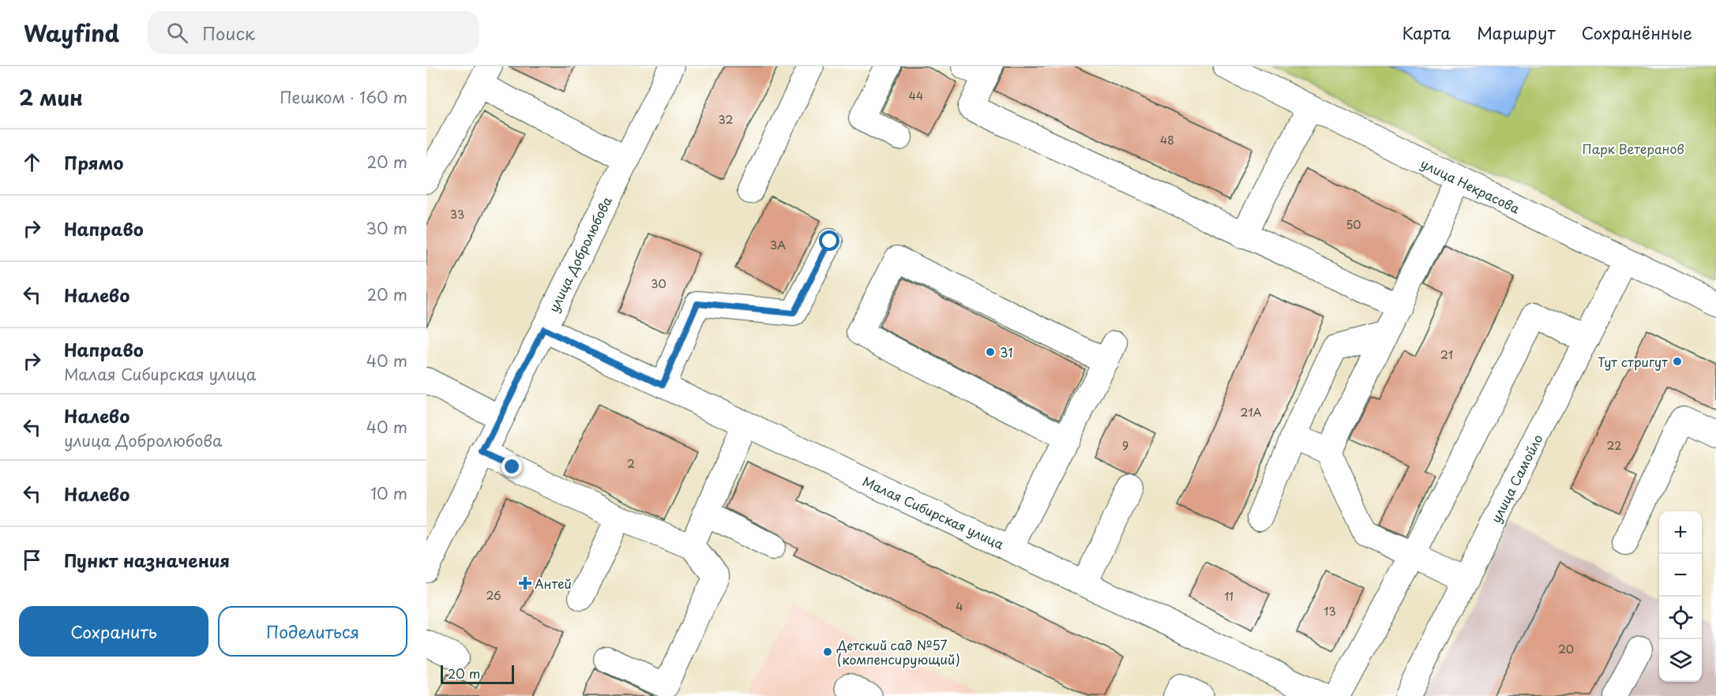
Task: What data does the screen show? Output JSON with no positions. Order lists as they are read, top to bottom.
{
  "streets": {
    "street": [
      "улица Некрасова",
      "улица Добролюбова",
      "улица Самойло",
      "Малая Сибирская улица"
    ]
  },
  "crossings": [
    ["улица Некрасова", "улица Самойло"],
    ["улица Добролюбова", "Малая Сибирская улица"]
  ],
  "parks": ["Парк Ветеранов"],
  "places": {
    "other": ["31", "Тут стригут", "Детский сад №57 (компенсирующий)"],
    "health": ["Антей"]
  },
  "house_numbers": [
    "44",
    "32",
    "48",
    "33",
    "50",
    "3А",
    "30",
    "21",
    "21А",
    "9",
    "22",
    "2",
    "26",
    "11",
    "4",
    "13",
    "20"
  ],
  "scale_bar": "20 m",
  "page": {
    "header": "Wayfind",
    "search": "Поиск",
    "nav": ["Карта", "Маршрут", "Сохранённые"],
    "heading": ["2 мин", "Пешком · 160 m"],
    "list": [
      ["Прямо", "20 m"],
      ["Направо", "30 m"],
      ["Налево", "20 m"],
      ["Направо", "Малая Сибирская улица", "40 m"],
      ["Налево", "улица Добролюбова", "40 m"],
      ["Налево", "10 m"],
      "Пункт назначения"
    ],
    "map_buttons": ["+", "−"],
    "buttons": ["Сохранить", "Поделиться"],
    "scale": "20 m"
  }
}
